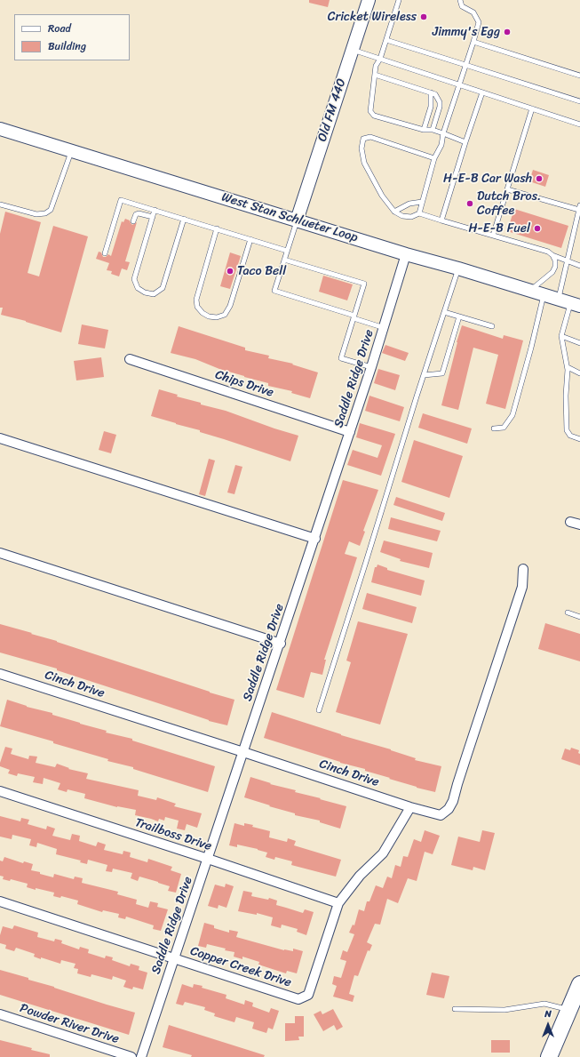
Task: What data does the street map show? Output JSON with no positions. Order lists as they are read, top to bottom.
{
  "streets": {
    "main road": ["Old FM 440", "West Stan Schlueter Loop"],
    "street": [
      "Saddle Ridge Drive",
      "Chips Drive",
      "Cinch Drive",
      "Trailboss Drive",
      "Copper Creek Drive",
      "Powder River Drive"
    ]
  },
  "crossings": [
    ["Old FM 440", "West Stan Schlueter Loop"],
    ["West Stan Schlueter Loop", "Saddle Ridge Drive"],
    ["Saddle Ridge Drive", "Chips Drive"],
    ["Saddle Ridge Drive", "Cinch Drive"],
    ["Saddle Ridge Drive", "Trailboss Drive"],
    ["Saddle Ridge Drive", "Copper Creek Drive"],
    ["Cinch Drive", "Copper Creek Drive"],
    ["Trailboss Drive", "Copper Creek Drive"]
  ],
  "places": [
    "Cricket Wireless",
    "Jimmy's Egg",
    "H-E-B Car Wash",
    "Dutch Bros. Coffee",
    "H-E-B Fuel",
    "Taco Bell"
  ],
  "legend": ["Road", "Building"],
  "north": "top"
}
